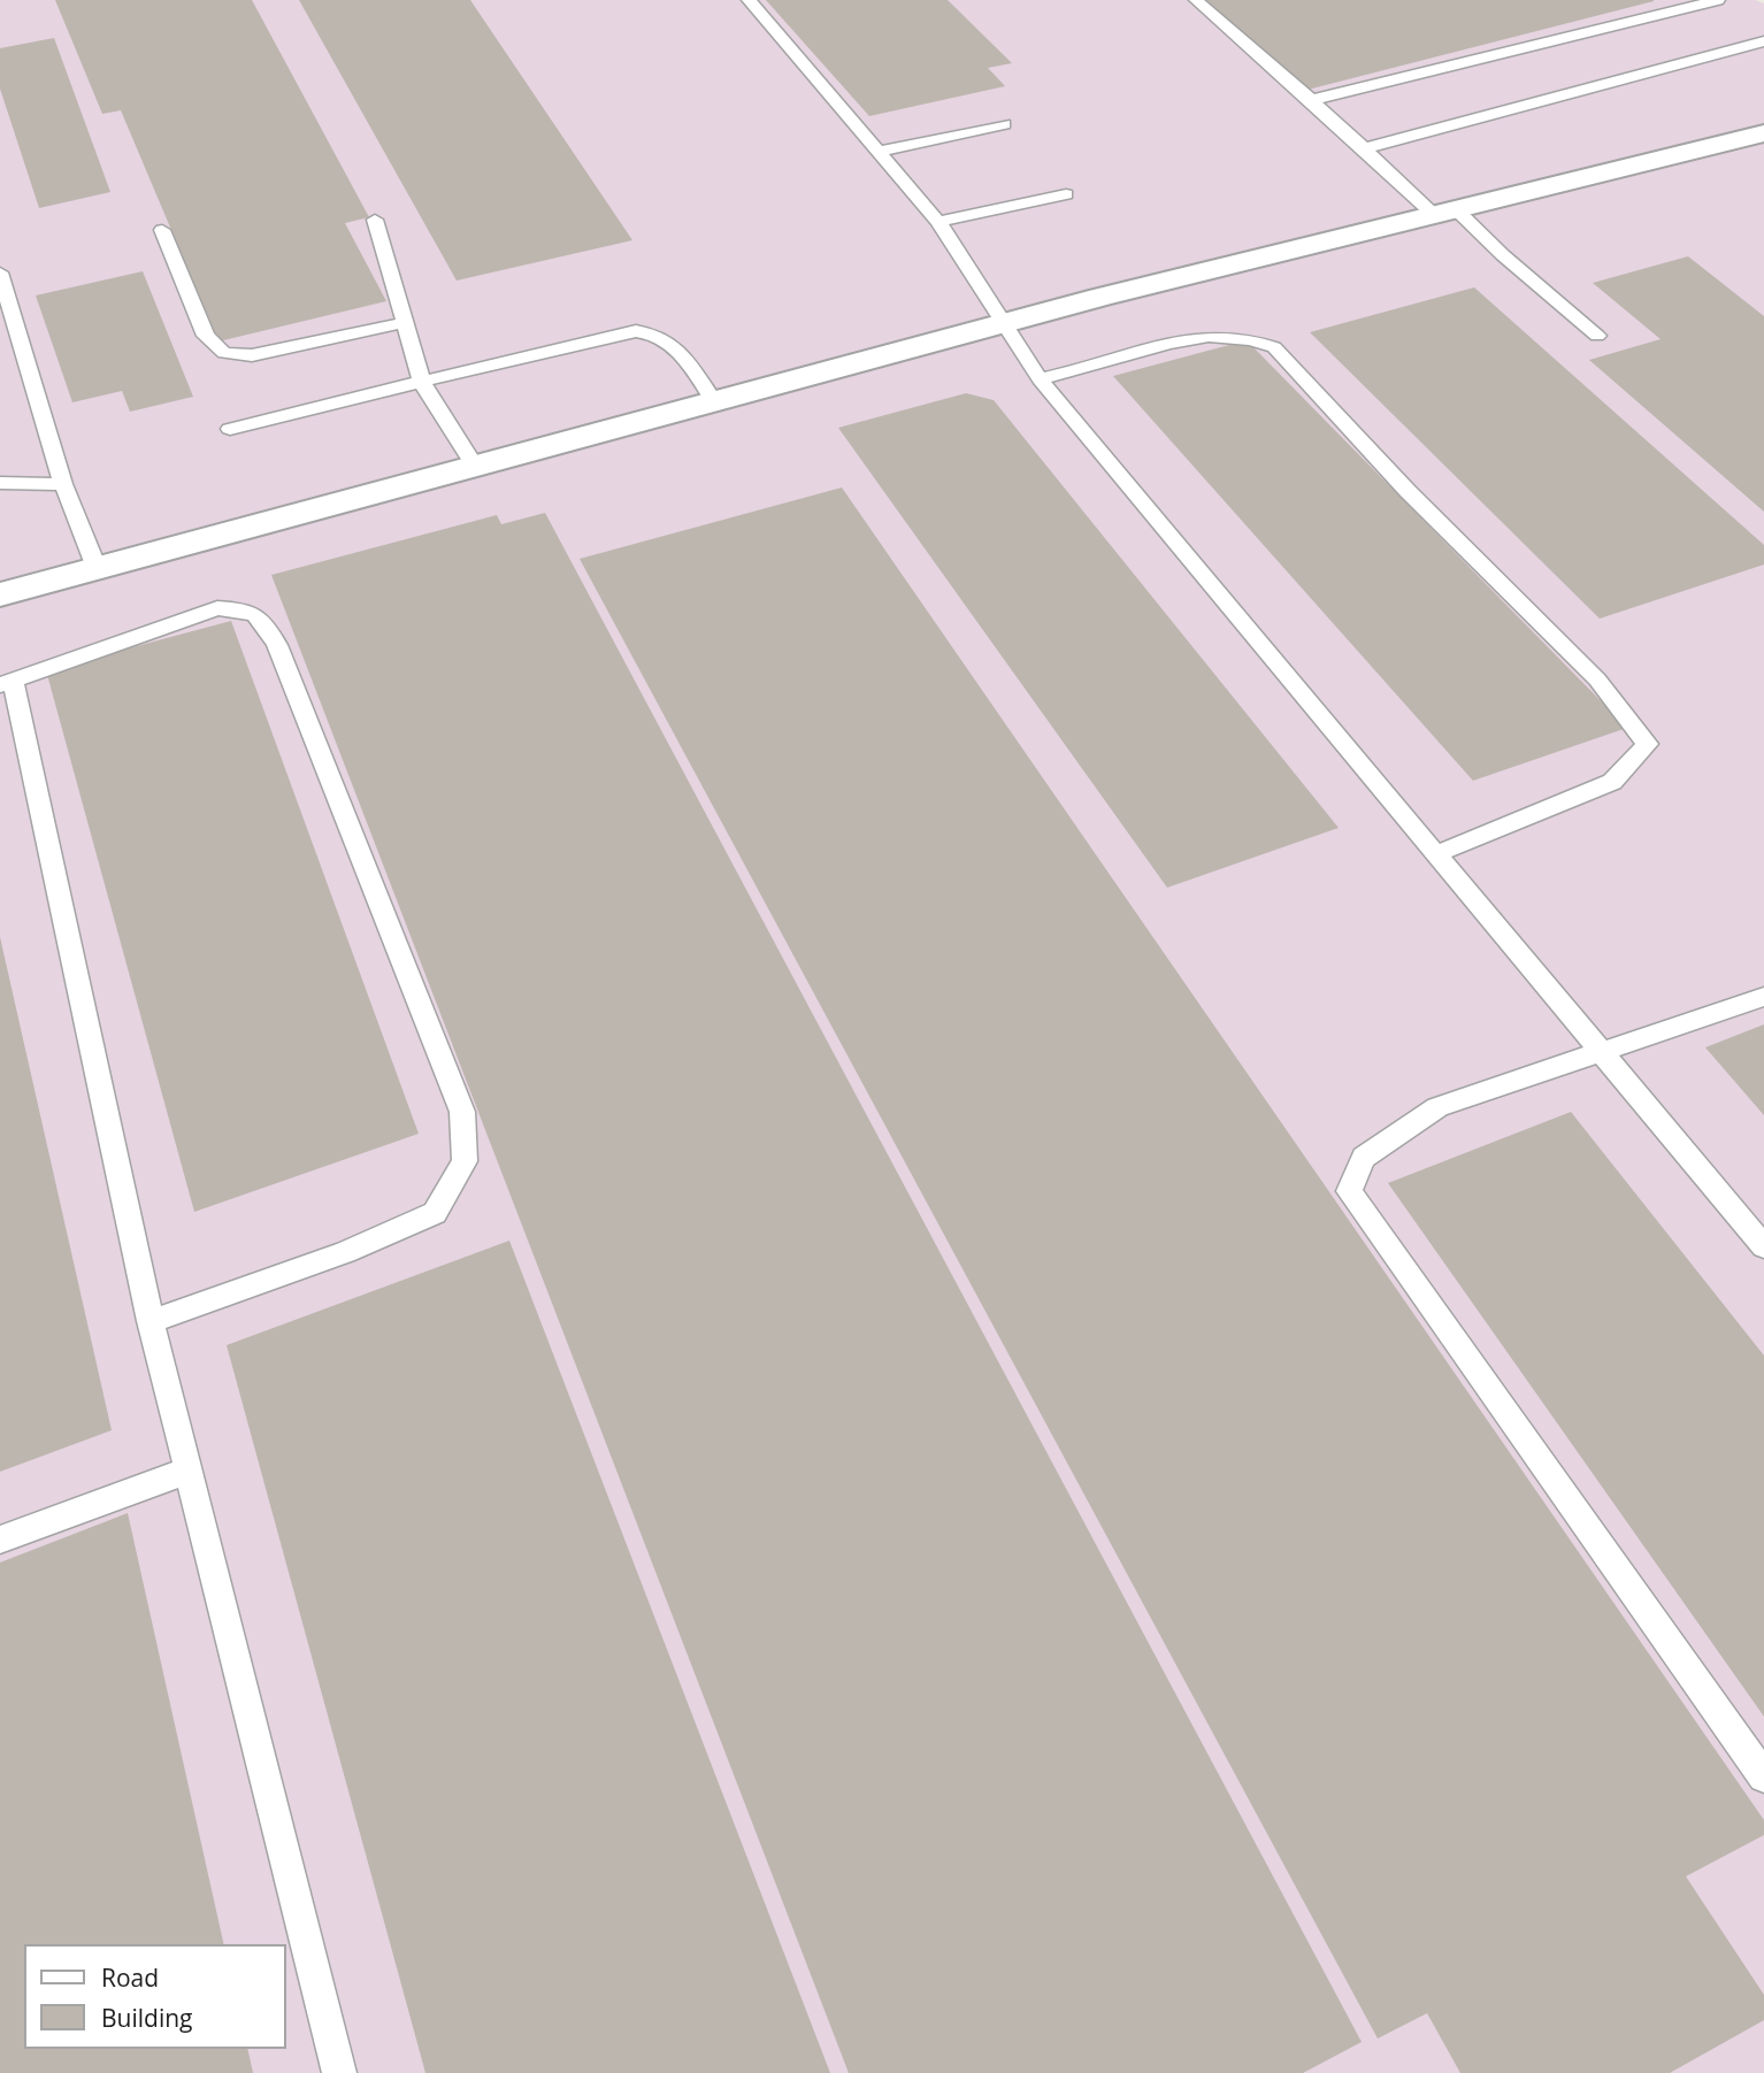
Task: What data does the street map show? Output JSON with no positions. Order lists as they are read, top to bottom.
{
  "legend": ["Road", "Building"]
}
